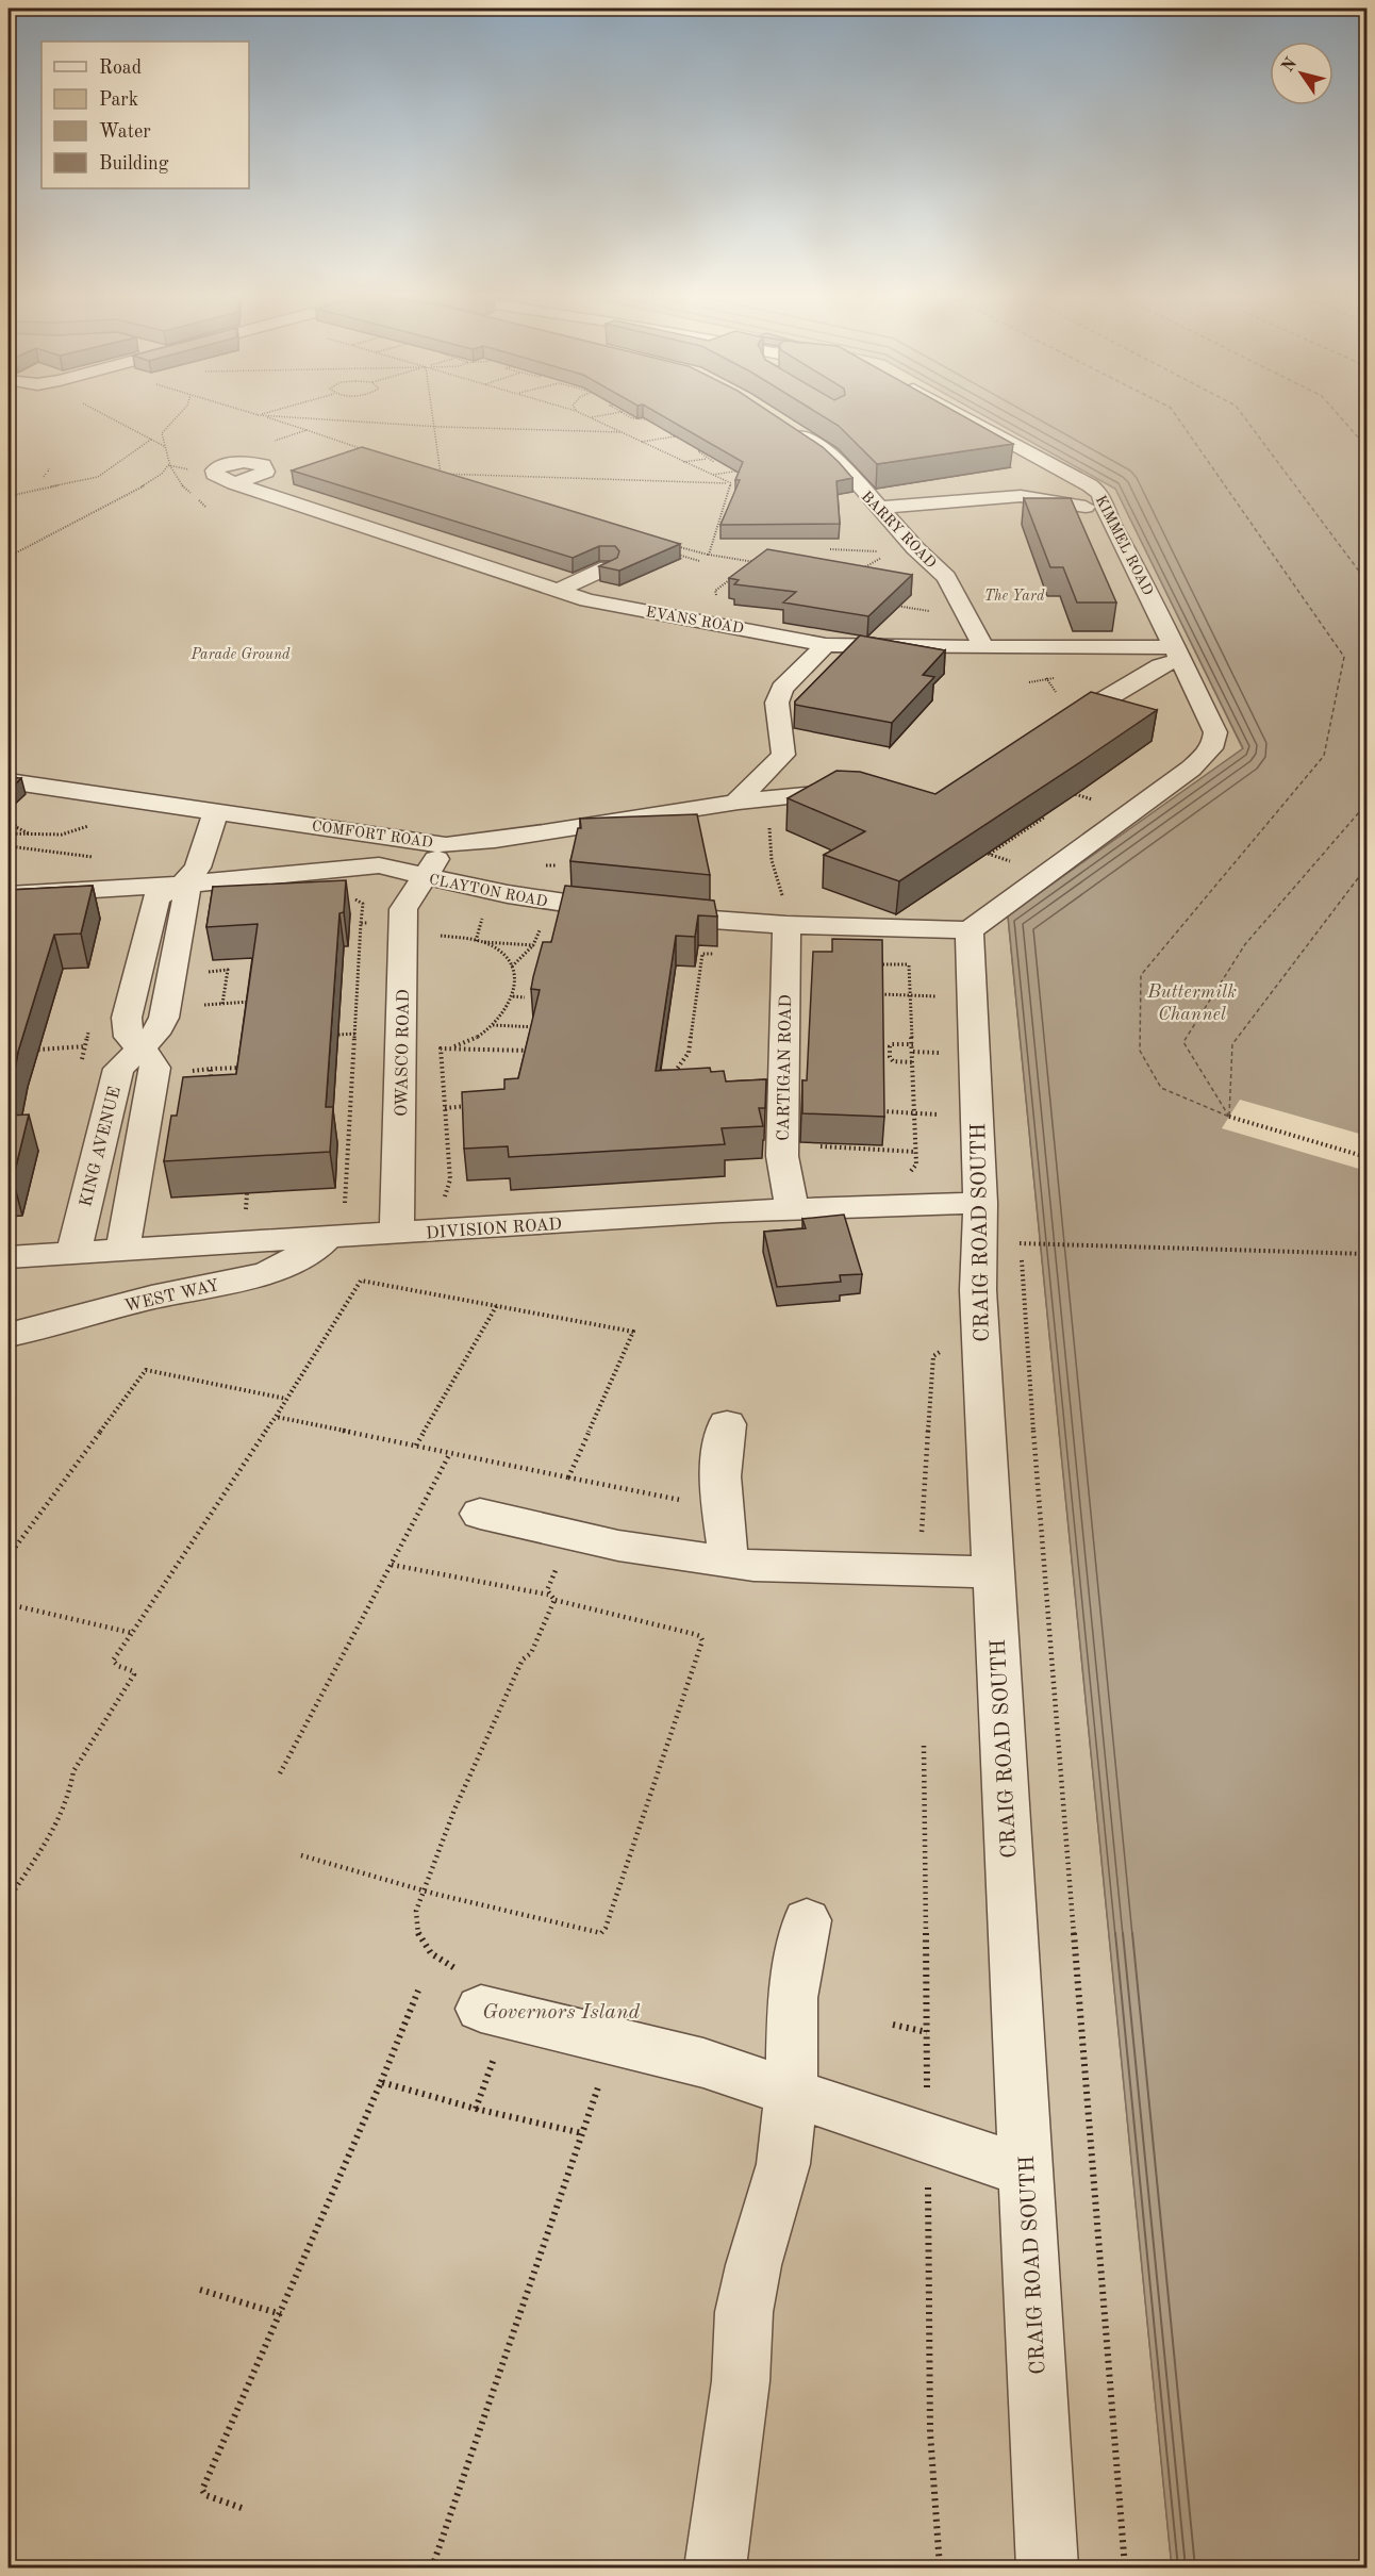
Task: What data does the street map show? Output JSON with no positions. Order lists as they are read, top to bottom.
{
  "streets": {
    "street": [
      "BARRY ROAD",
      "KIMMEL ROAD",
      "EVANS ROAD",
      "COMFORT ROAD",
      "CLAYTON ROAD",
      "OWASCO ROAD",
      "CARTIGAN ROAD",
      "KING AVENUE",
      "DIVISION ROAD",
      "CRAIG ROAD SOUTH",
      "WEST WAY"
    ]
  },
  "crossings": [
    ["BARRY ROAD", "EVANS ROAD"],
    ["KIMMEL ROAD", "EVANS ROAD"],
    ["KIMMEL ROAD", "CLAYTON ROAD"],
    ["KIMMEL ROAD", "CRAIG ROAD SOUTH"],
    ["COMFORT ROAD", "OWASCO ROAD"],
    ["CLAYTON ROAD", "OWASCO ROAD"],
    ["CLAYTON ROAD", "CARTIGAN ROAD"],
    ["CLAYTON ROAD", "KING AVENUE"],
    ["CLAYTON ROAD", "CRAIG ROAD SOUTH"],
    ["OWASCO ROAD", "DIVISION ROAD"],
    ["CARTIGAN ROAD", "DIVISION ROAD"],
    ["KING AVENUE", "DIVISION ROAD"],
    ["DIVISION ROAD", "CRAIG ROAD SOUTH"],
    ["DIVISION ROAD", "WEST WAY"]
  ],
  "water": ["Buttermilk Channel"],
  "parks": ["The Yard", "Parade Ground", "Governors Island"],
  "legend": [
    "Road",
    "Park",
    "Water",
    "Building"
  ],
  "north": "top left"
}
